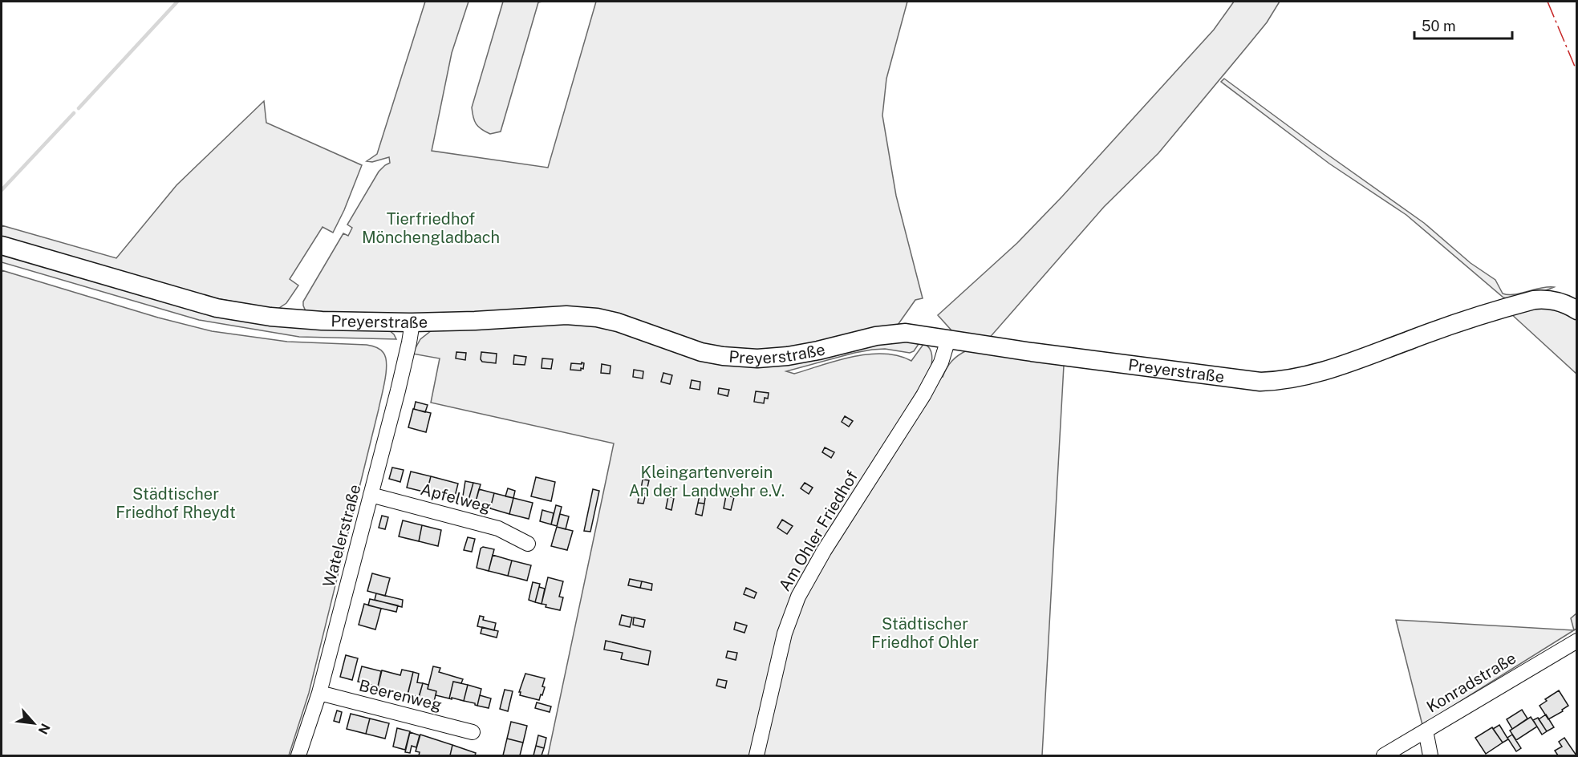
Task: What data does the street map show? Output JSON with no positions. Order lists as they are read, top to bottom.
{
  "streets": {
    "main road": ["Preyerstraße"],
    "street": [
      "Apfelweg",
      "Am Ohler Friedhof",
      "Watelerstraße",
      "Konradstraße",
      "Beerenweg"
    ]
  },
  "crossings": [
    ["Preyerstraße", "Am Ohler Friedhof"],
    ["Preyerstraße", "Watelerstraße"],
    ["Apfelweg", "Watelerstraße"],
    ["Watelerstraße", "Beerenweg"]
  ],
  "parks": [
    "Tierfriedhof Mönchengladbach",
    "Kleingartenverein An der Landwehr e.V.",
    "Städtischer Friedhof Rheydt",
    "Städtischer Friedhof Ohler"
  ],
  "scale_bar": "50 m",
  "north": "bottom right"
}
